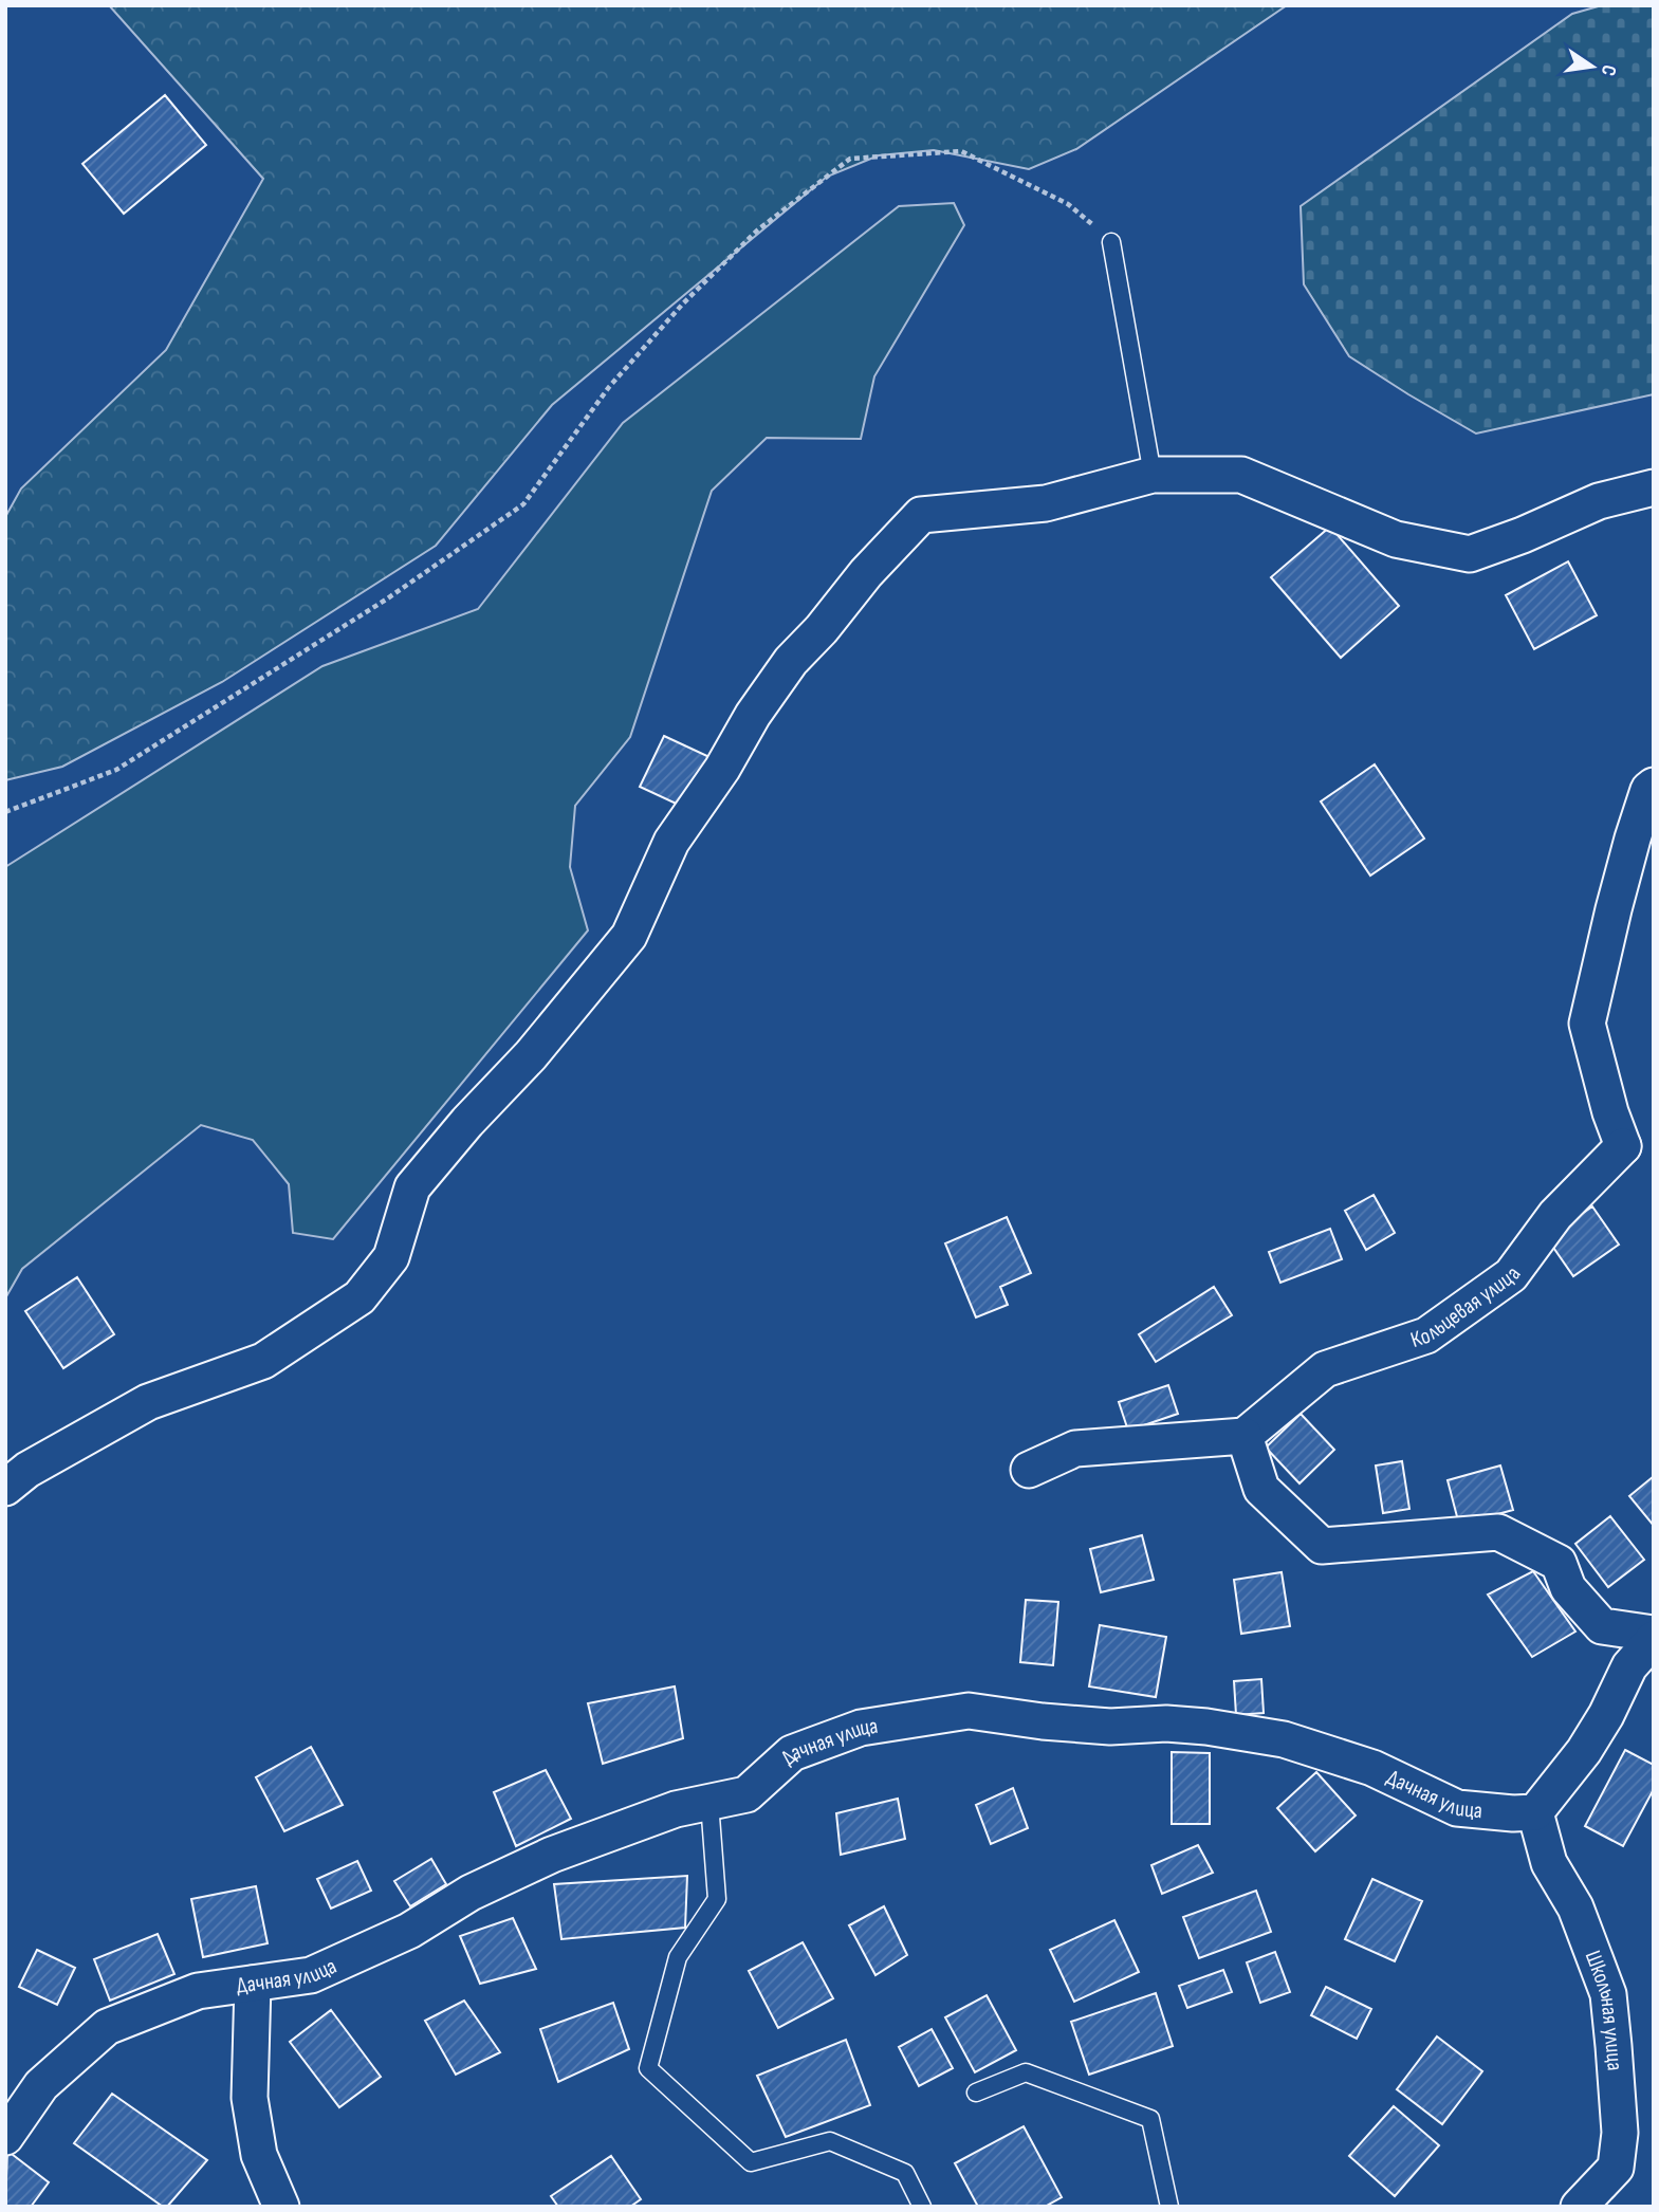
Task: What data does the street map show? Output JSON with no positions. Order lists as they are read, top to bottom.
{
  "streets": {
    "street": ["Кольцевая улица", "Дачная улица", "Школьная улица"]
  },
  "crossings": [
    ["Дачная улица", "Школьная улица"]
  ],
  "north": "right"
}
